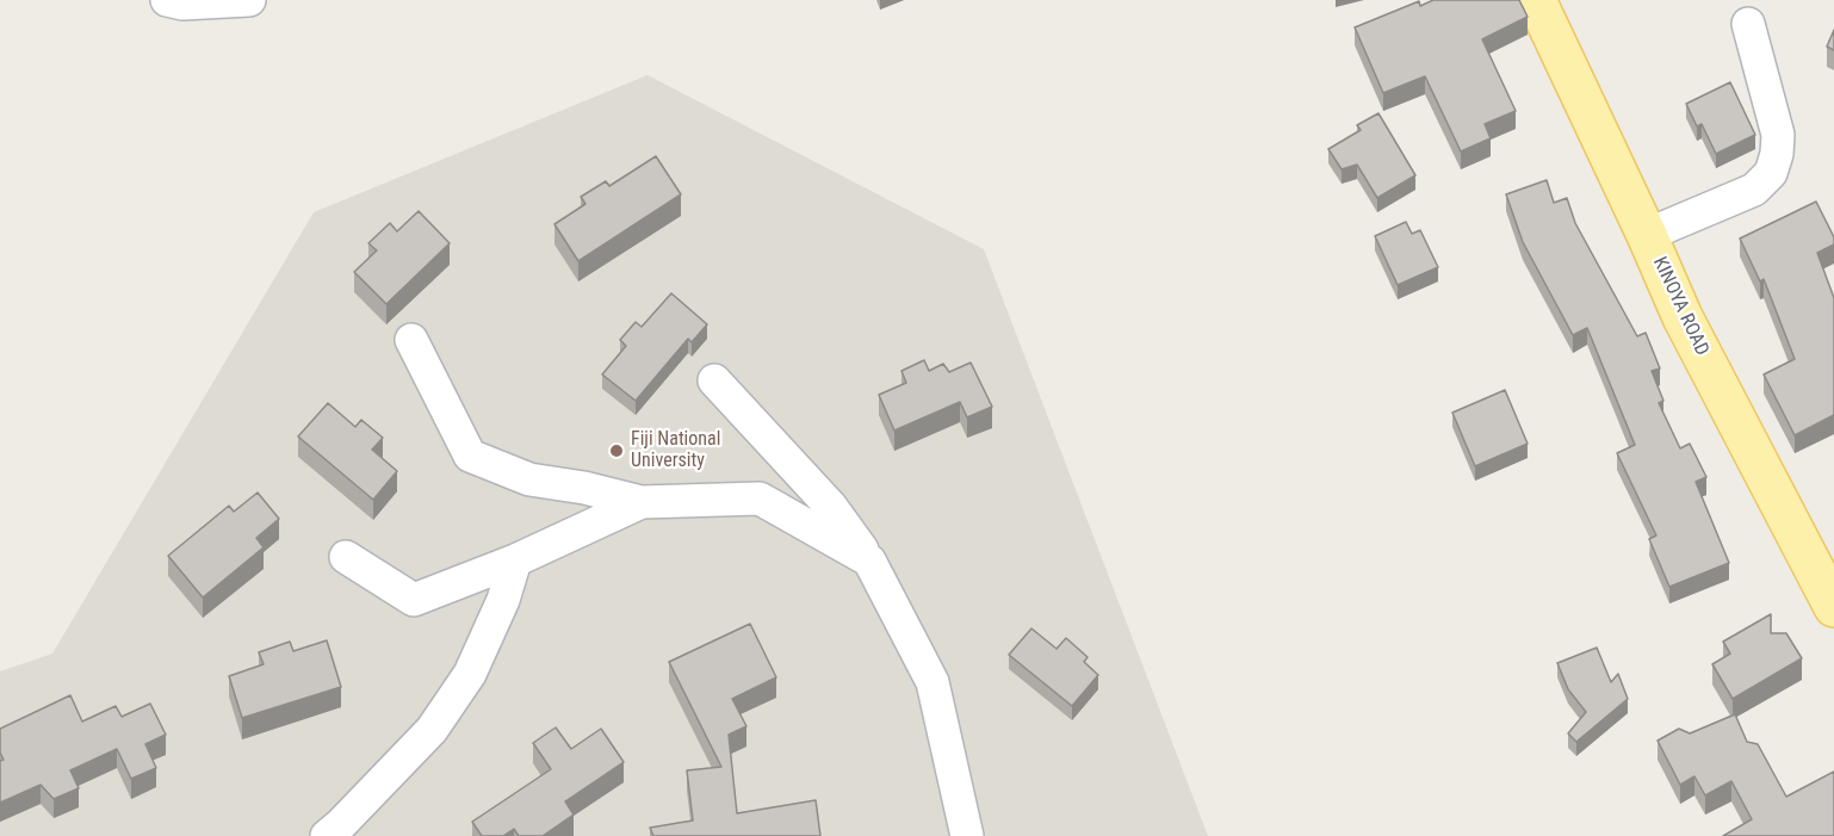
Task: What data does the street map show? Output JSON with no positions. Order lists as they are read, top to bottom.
{
  "streets": {
    "main road": ["KINOYA ROAD"]
  },
  "places": ["Fiji National University"]
}
